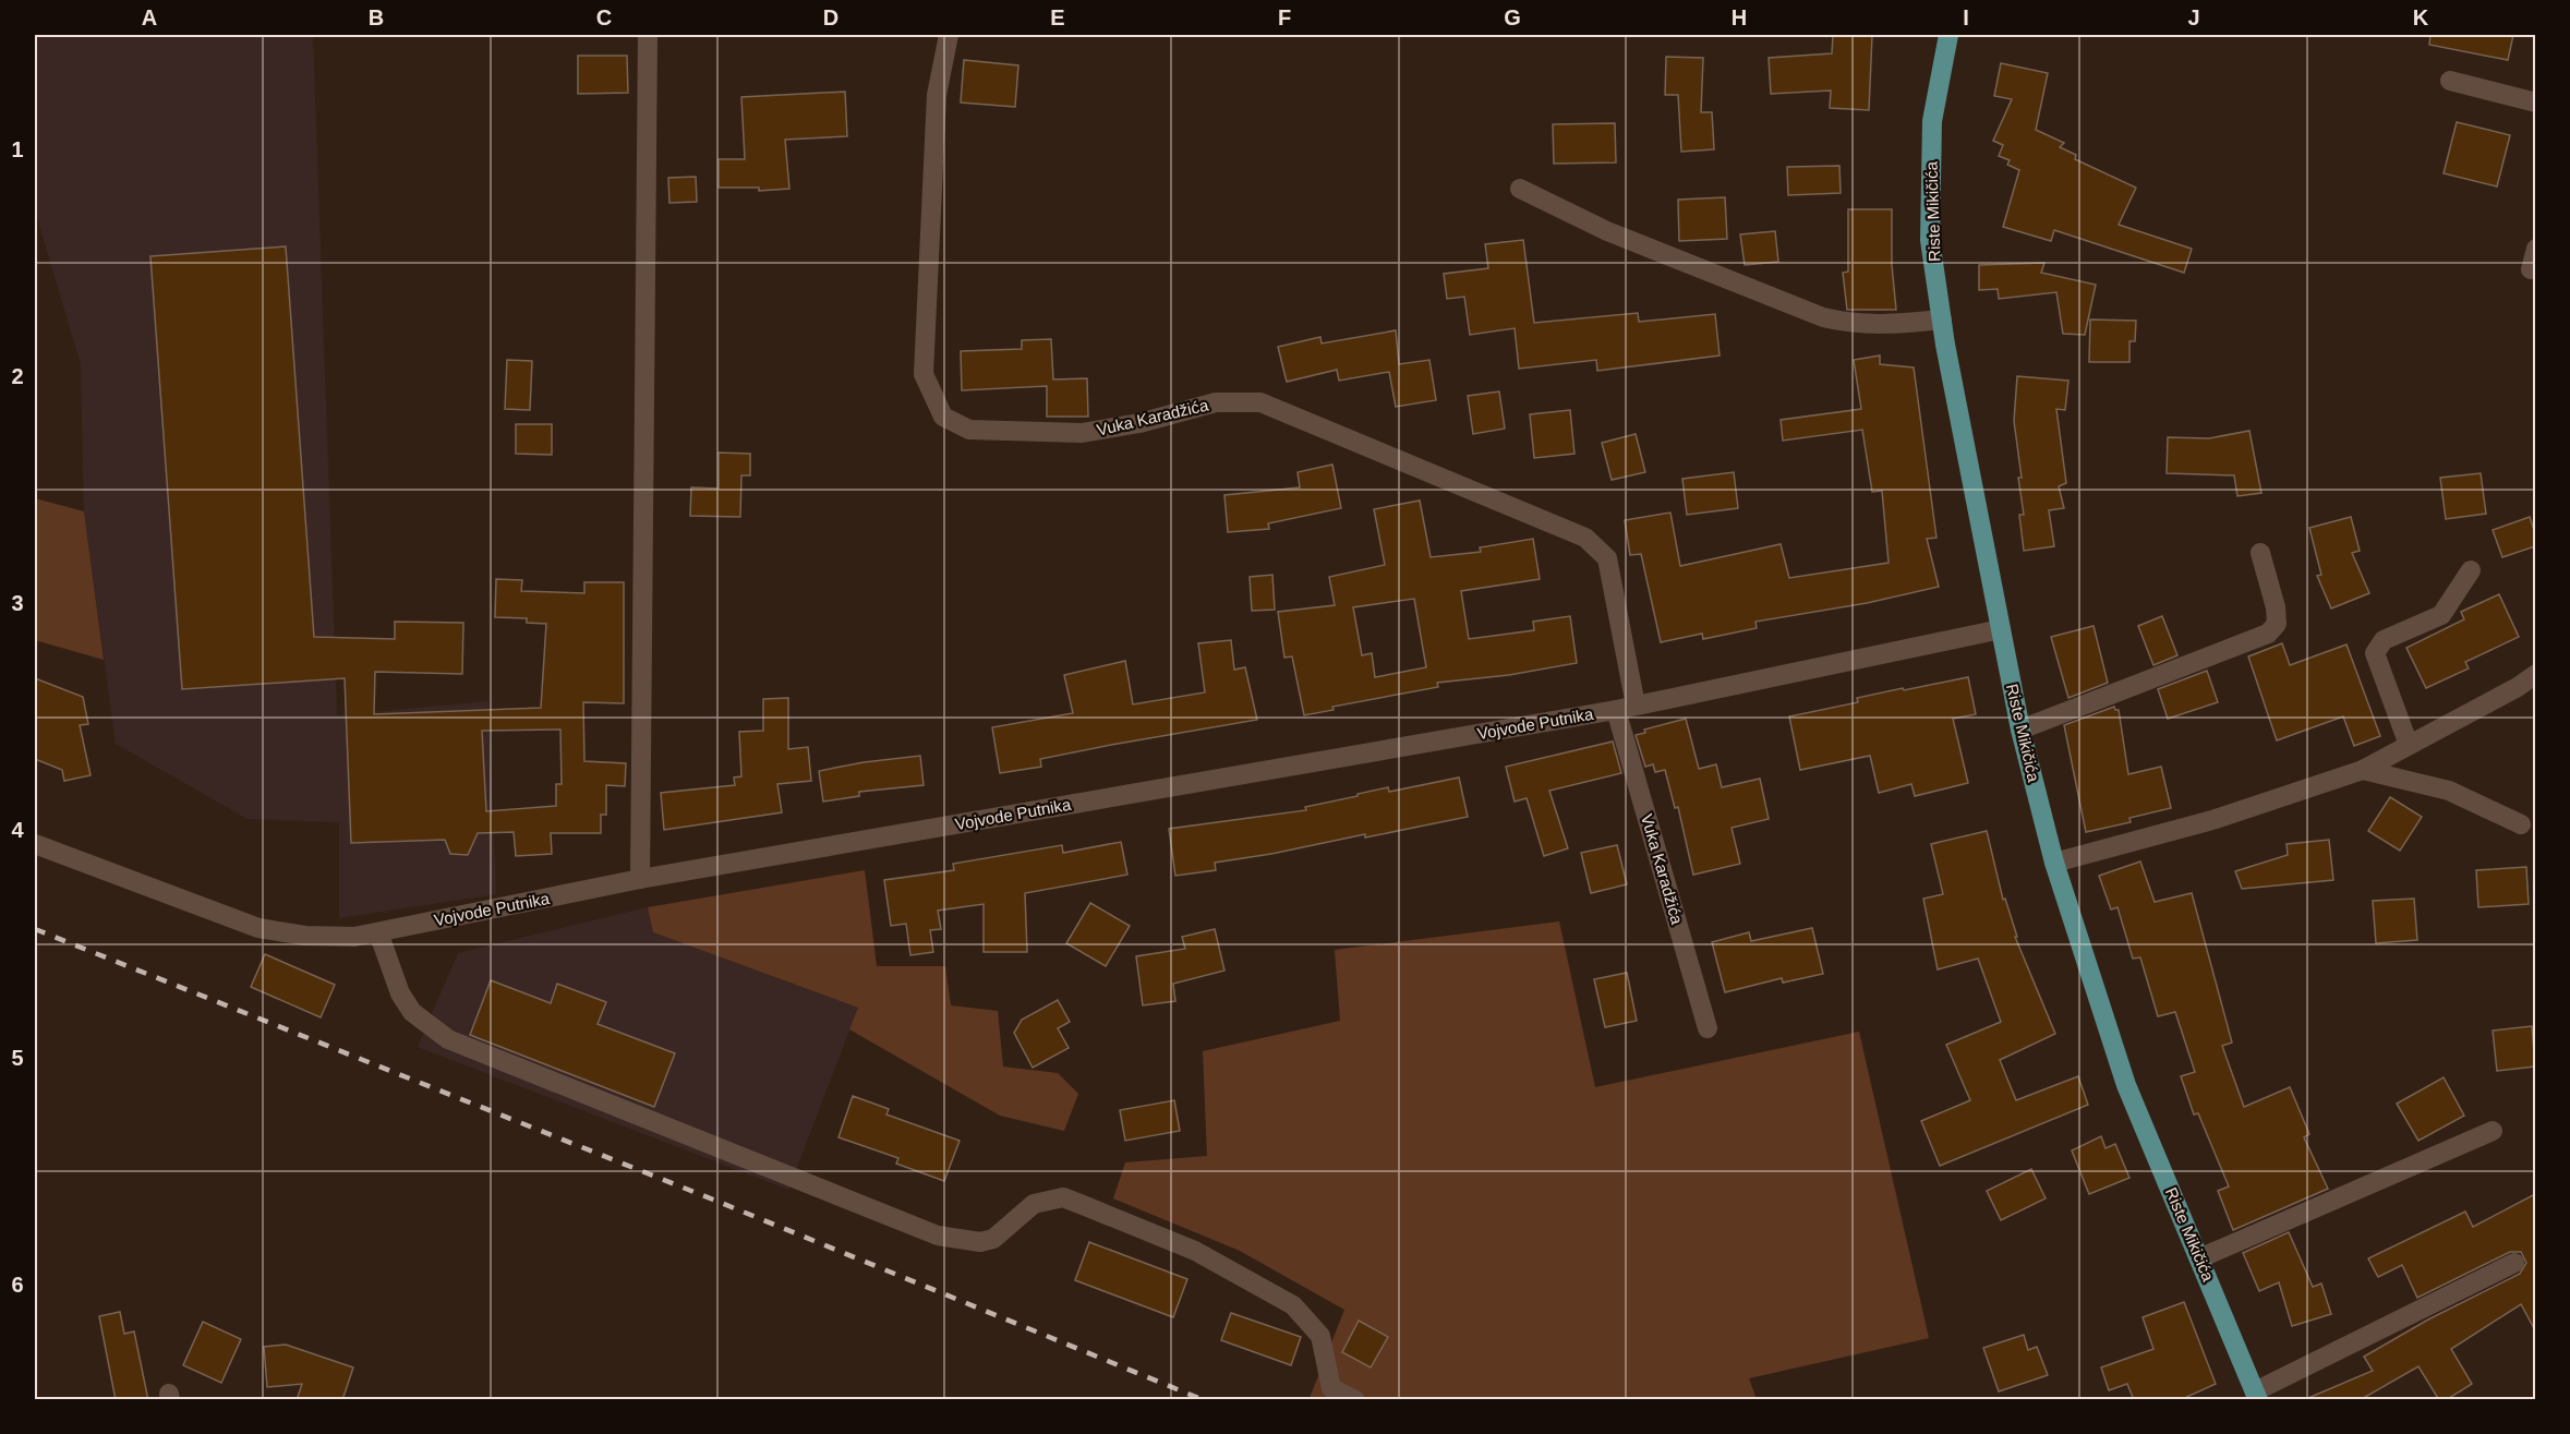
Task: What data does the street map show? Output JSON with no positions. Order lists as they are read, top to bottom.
{
  "streets": {
    "main road": ["Riste Mikičića"],
    "street": ["Vuka Karadžića", "Vojvode Putnika"]
  },
  "crossings": [
    ["Riste Mikičića", "Vojvode Putnika"],
    ["Vuka Karadžića", "Vojvode Putnika"]
  ],
  "grid": {
    "columns": [
      "A",
      "B",
      "C",
      "D",
      "E",
      "F",
      "G",
      "H",
      "I",
      "J",
      "K"
    ],
    "rows": [
      "1",
      "2",
      "3",
      "4",
      "5",
      "6"
    ]
  }
}
